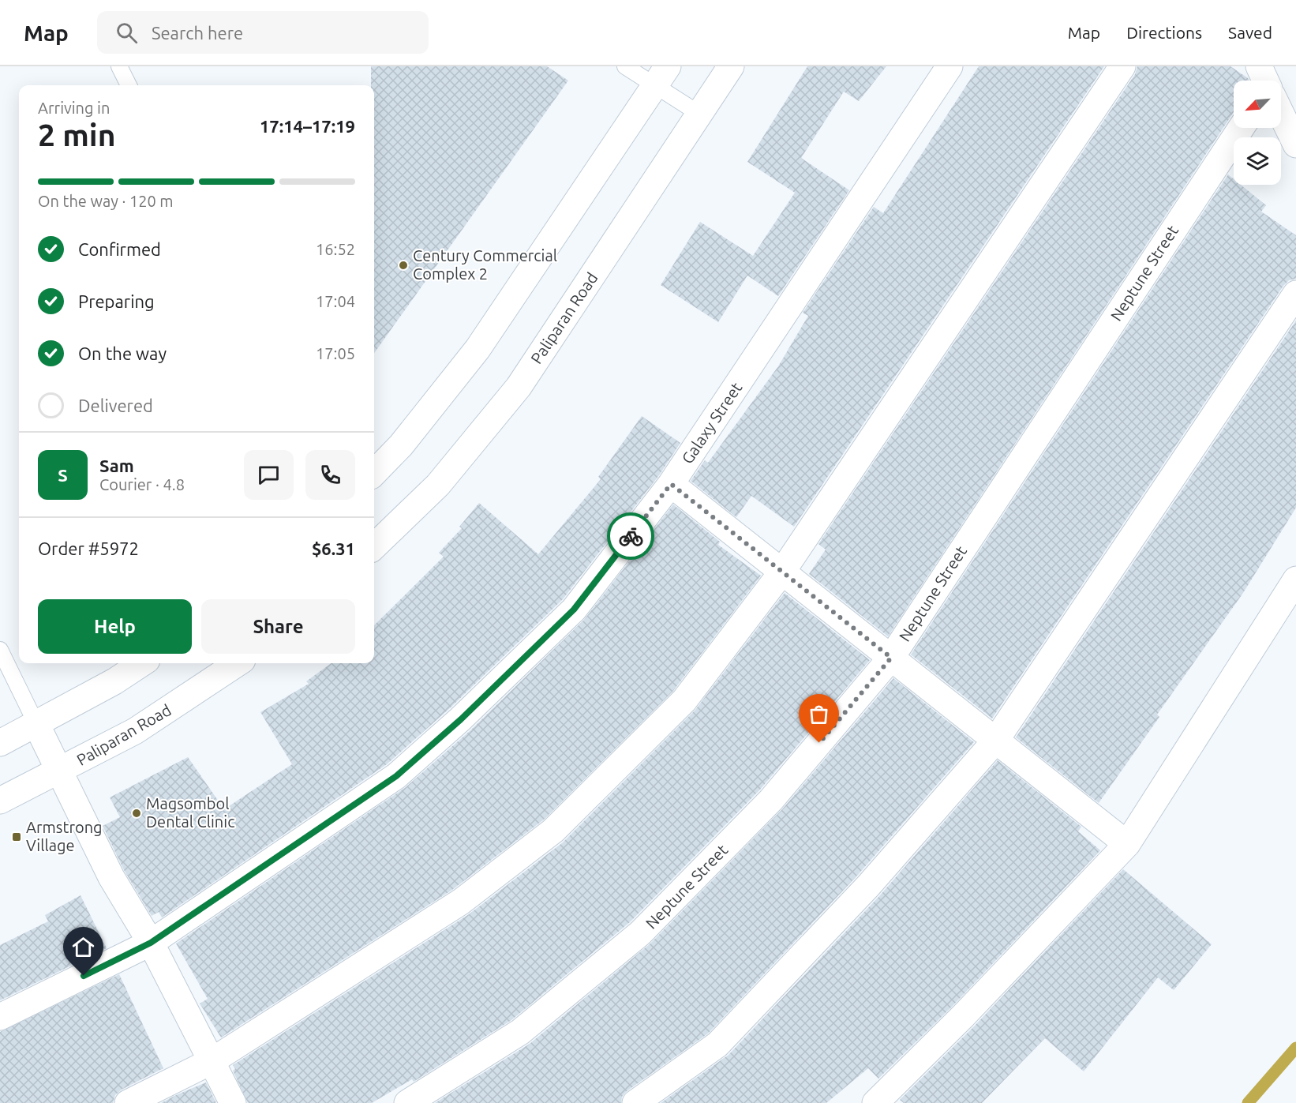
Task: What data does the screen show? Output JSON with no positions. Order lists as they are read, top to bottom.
{
  "streets": {
    "street": ["Neptune Street", "Paliparan Road", "Galaxy Street"]
  },
  "places": {
    "other": ["Century Commercial Complex 2", "Magsombol Dental Clinic"],
    "transit": ["Armstrong Village"]
  },
  "north": "bottom left",
  "page": {
    "header": "Map",
    "search": "Search here",
    "nav": ["Map", "Directions", "Saved"],
    "heading": ["2 min", "Arriving in", "17:14–17:19"],
    "panel": [
      "Sam",
      "Courier · 4.8",
      "Order #5972",
      "$6.31"
    ],
    "bar": "On the way · 120 m",
    "list": [
      ["Confirmed", "16:52"],
      ["Preparing", "17:04"],
      ["On the way", "17:05"],
      "Delivered"
    ],
    "round": "S",
    "buttons": ["Help", "Share"]
  }
}
